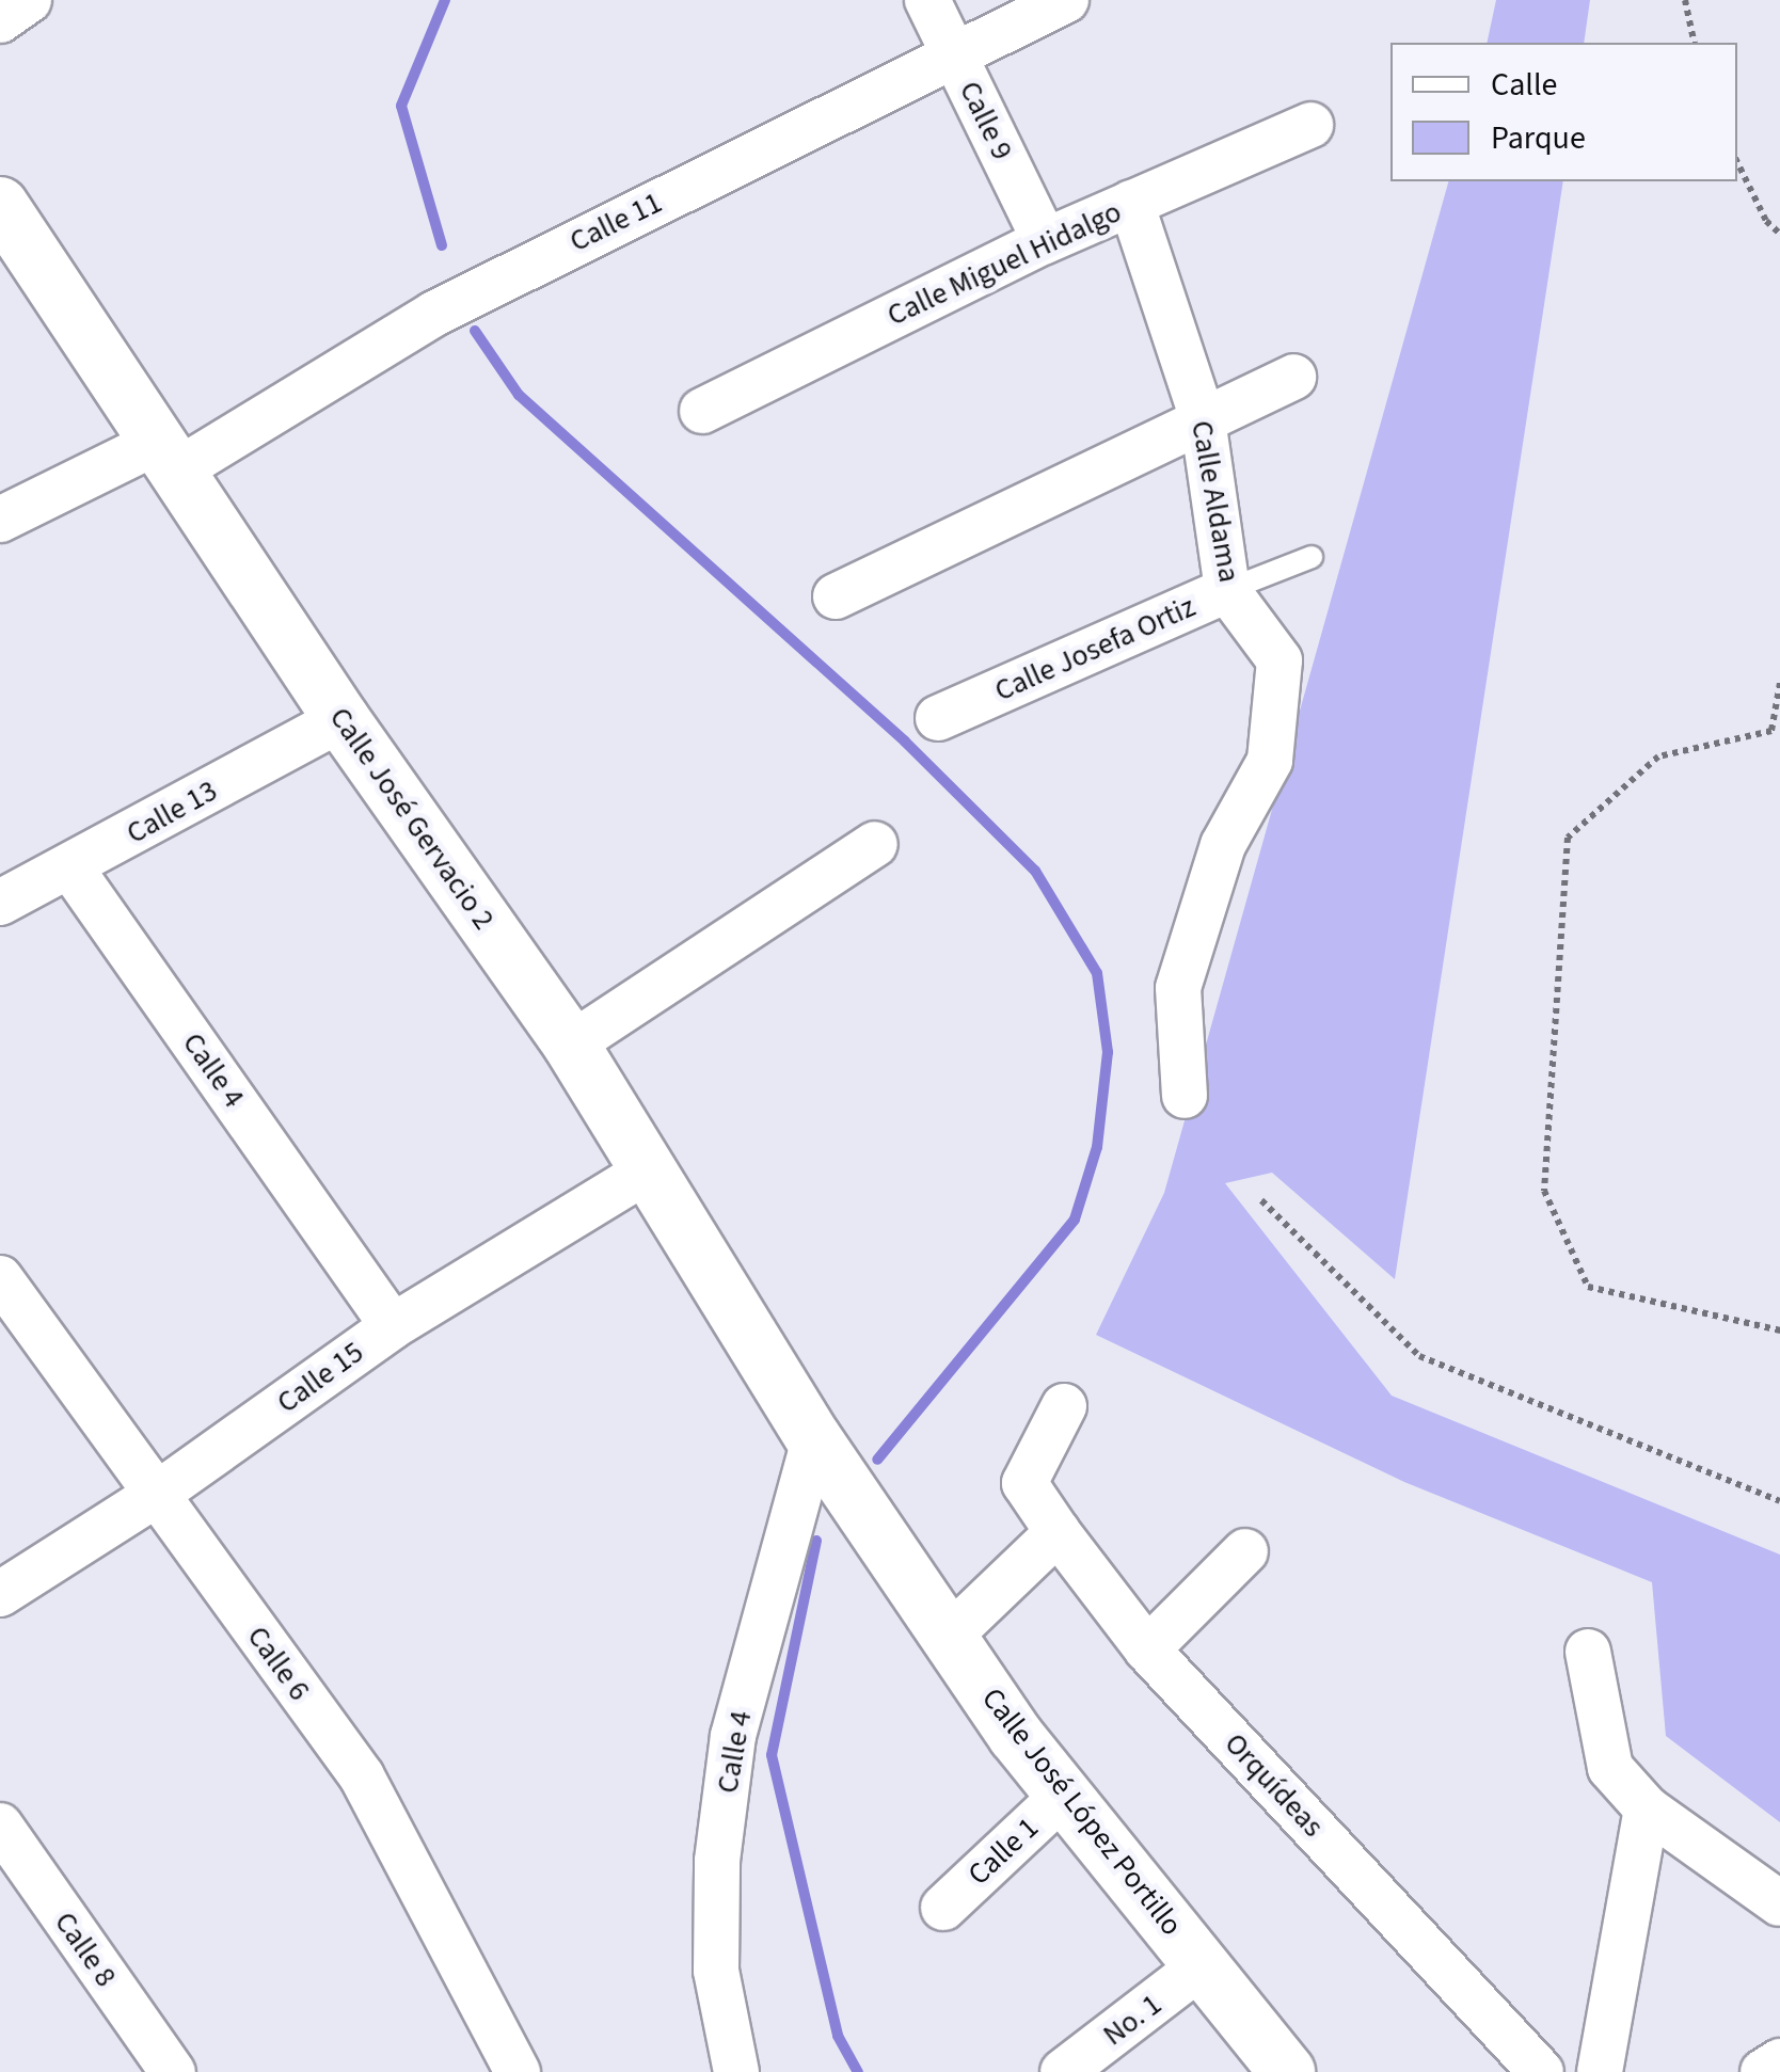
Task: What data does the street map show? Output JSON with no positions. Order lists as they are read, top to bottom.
{
  "streets": {
    "street": [
      "Calle 9",
      "Calle 11",
      "Calle Miguel Hidalgo",
      "Calle Aldama",
      "Calle Josefa Ortiz",
      "Calle 13",
      "Calle José Gervacio 2",
      "Calle 4",
      "Calle 15",
      "Calle 6",
      "Orquídeas",
      "Calle José López Portillo",
      "Calle 1",
      "Calle 8",
      "No. 1"
    ]
  },
  "crossings": [
    ["Calle 9", "Calle 11"],
    ["Calle 9", "Calle Miguel Hidalgo"],
    ["Calle 11", "Calle José Gervacio 2"],
    ["Calle Miguel Hidalgo", "Calle Aldama"],
    ["Calle Aldama", "Calle Josefa Ortiz"],
    ["Calle 13", "Calle José Gervacio 2"],
    ["Calle 13", "Calle 4"],
    ["Calle José Gervacio 2", "Calle 4"],
    ["Calle José Gervacio 2", "Calle 15"],
    ["Calle José Gervacio 2", "Calle José López Portillo"],
    ["Calle 4", "Calle 15"],
    ["Calle 4", "Calle José López Portillo"],
    ["Calle 15", "Calle 6"],
    ["Calle José López Portillo", "Calle 1"],
    ["Calle José López Portillo", "No. 1"]
  ],
  "legend": ["Calle", "Parque"]
}
